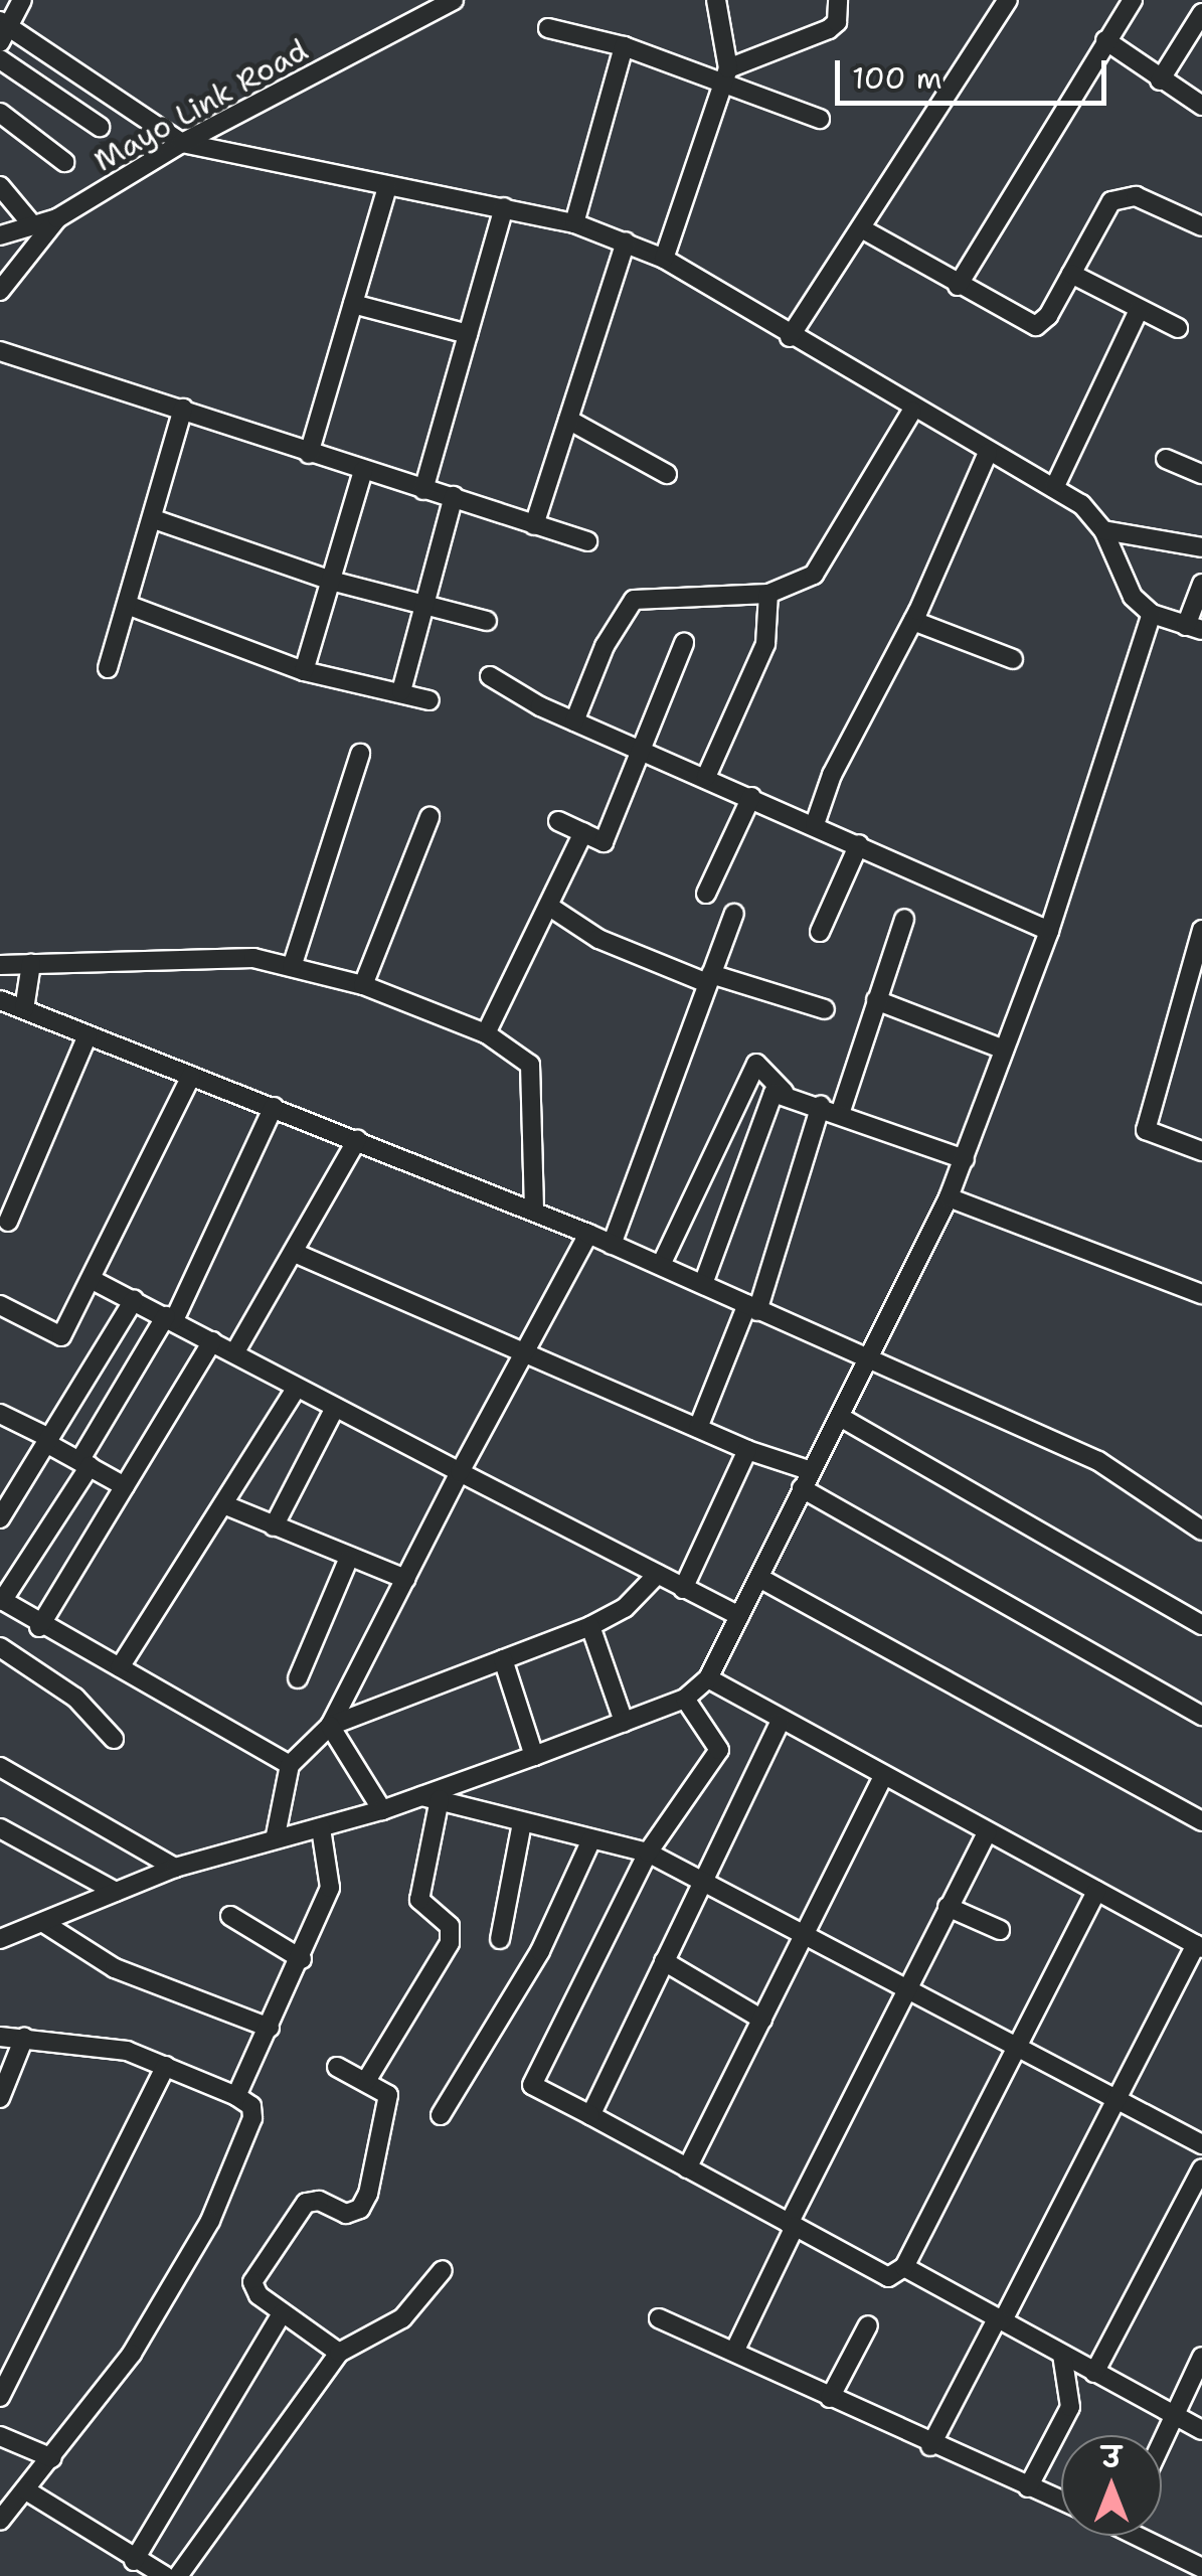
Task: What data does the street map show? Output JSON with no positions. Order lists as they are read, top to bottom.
{
  "streets": {
    "street": ["Mayo Link Road"]
  },
  "scale_bar": "100 m",
  "north": "top"
}
